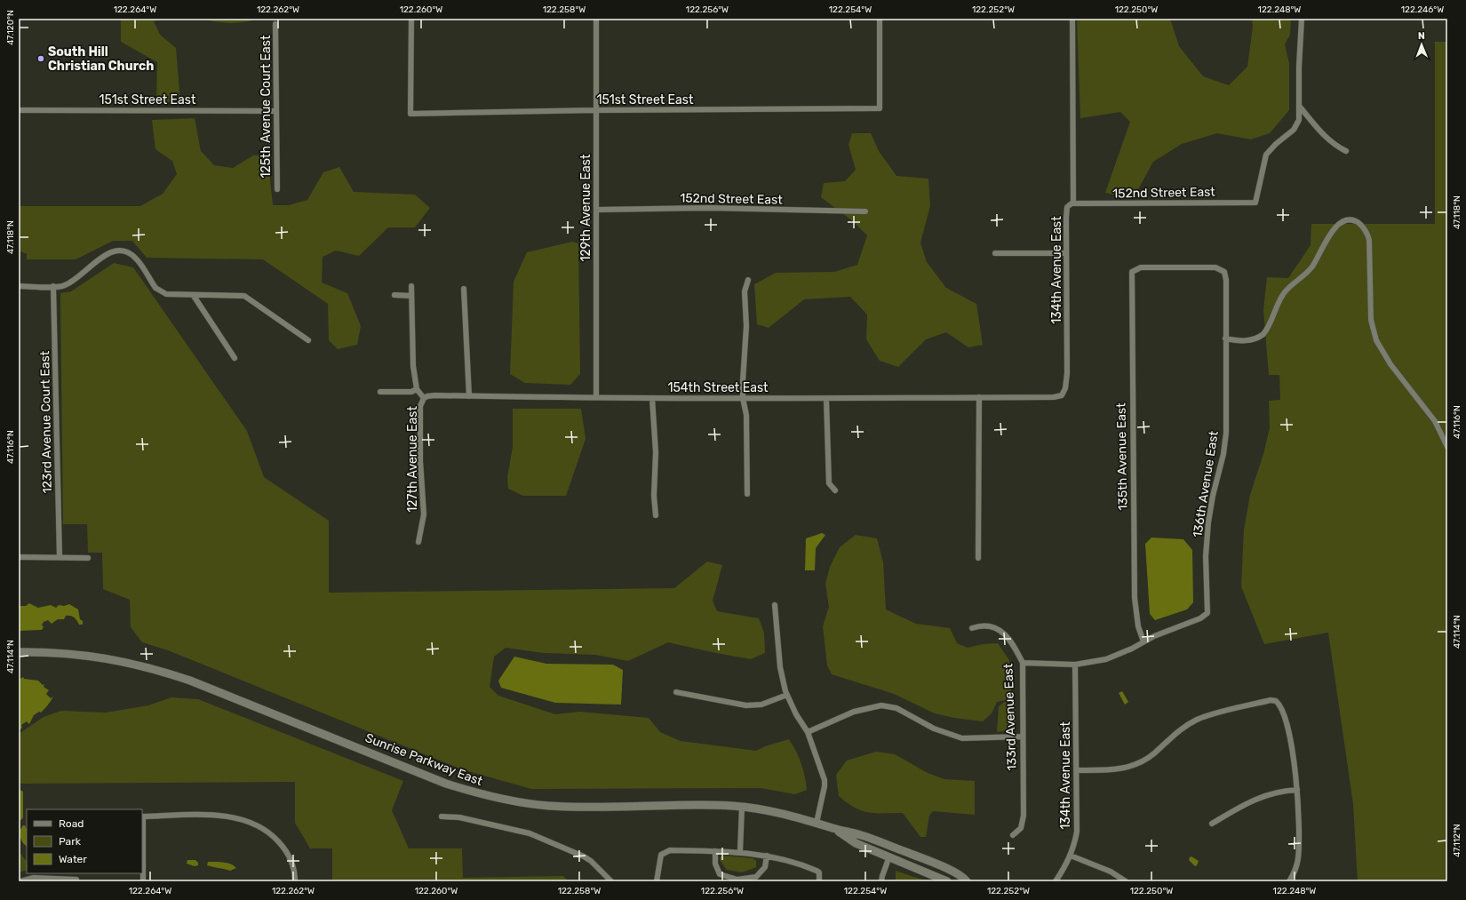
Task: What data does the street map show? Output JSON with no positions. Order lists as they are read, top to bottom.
{
  "streets": {
    "street": [
      "151st Street East",
      "125th Avenue Court East",
      "152nd Street East",
      "129th Avenue East",
      "134th Avenue East",
      "154th Street East",
      "123rd Avenue Court East",
      "135th Avenue East",
      "127th Avenue East",
      "136th Avenue East",
      "133rd Avenue East",
      "Sunrise Parkway East"
    ]
  },
  "crossings": [
    ["151st Street East", "125th Avenue Court East"],
    ["151st Street East", "129th Avenue East"],
    ["152nd Street East", "129th Avenue East"],
    ["152nd Street East", "134th Avenue East"],
    ["129th Avenue East", "154th Street East"],
    ["134th Avenue East", "154th Street East"],
    ["154th Street East", "127th Avenue East"],
    ["135th Avenue East", "136th Avenue East"]
  ],
  "places": ["South Hill Christian Church"],
  "legend": ["Road", "Park", "Water"],
  "north": "top",
  "coordinates": [
    "122.264°W",
    "122.262°W",
    "122.260°W",
    "122.258°W",
    "122.256°W",
    "122.254°W",
    "122.252°W",
    "122.250°W",
    "122.248°W",
    "122.246°W",
    "47.120°N",
    "47.118°N",
    "47.116°N",
    "47.114°N",
    "47.112°N"
  ]
}
